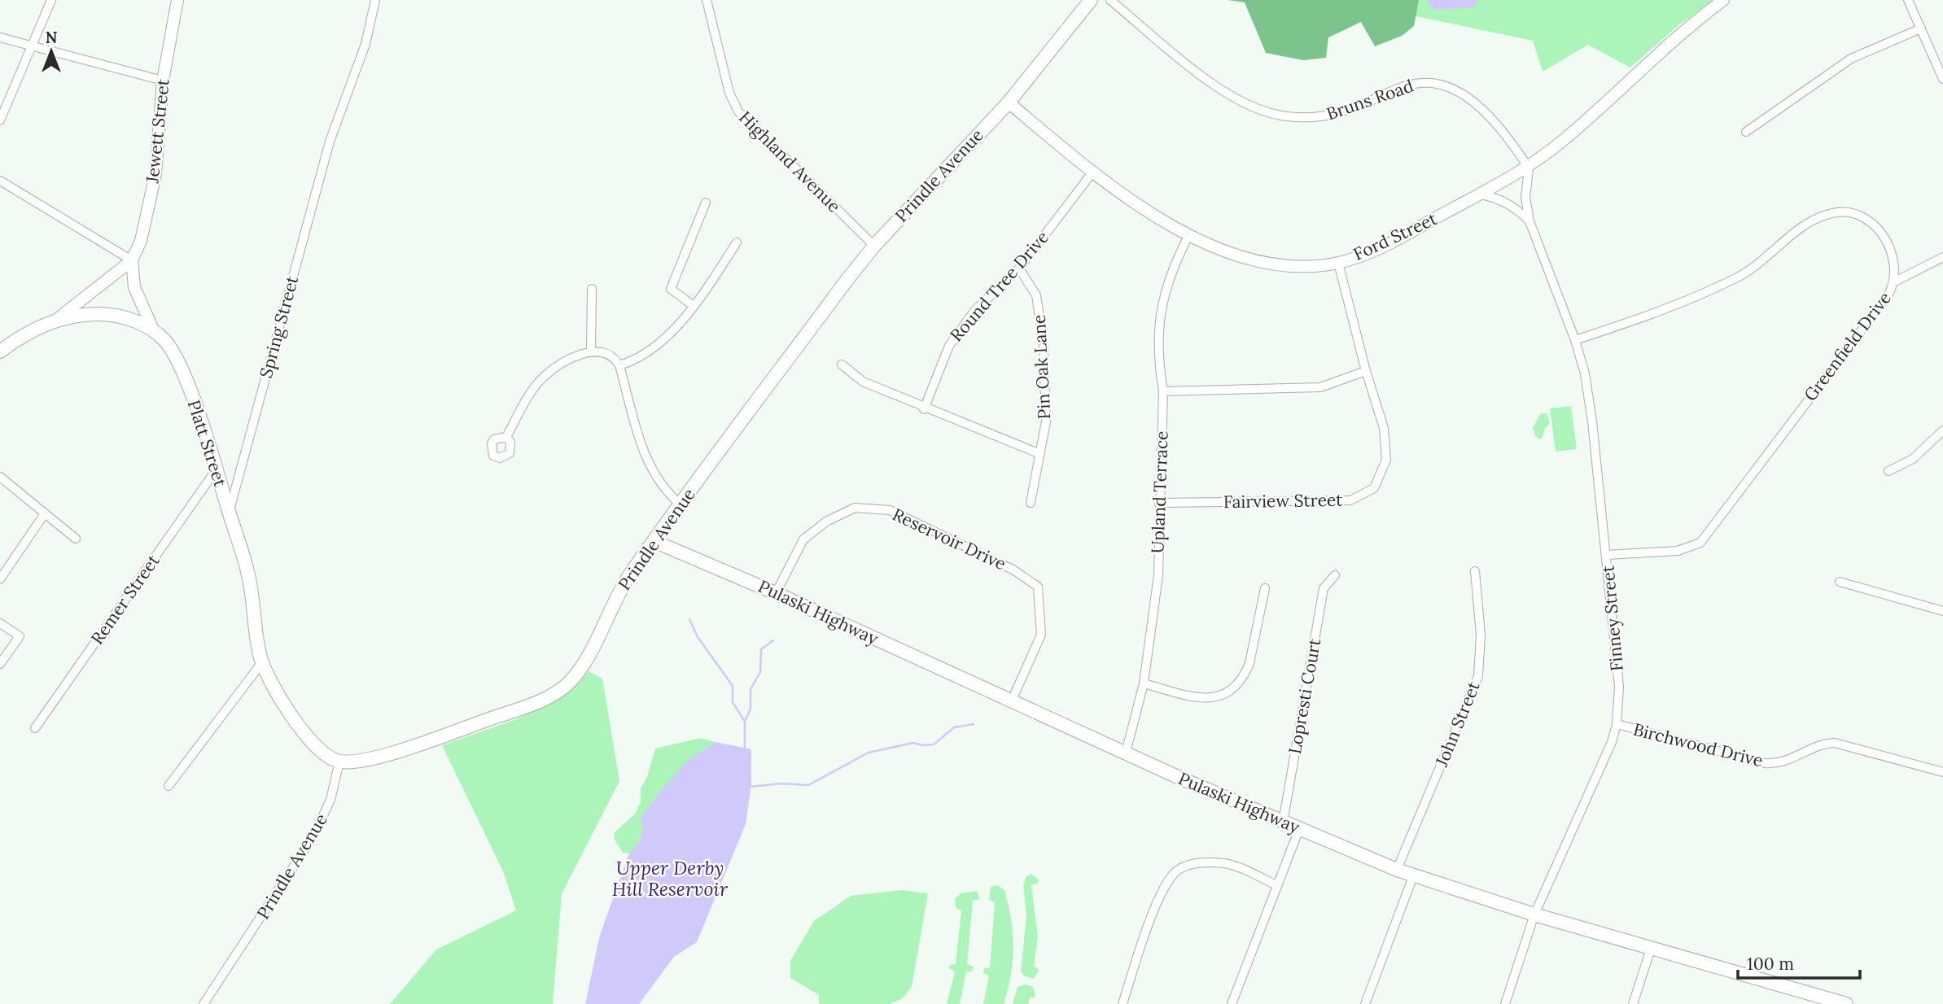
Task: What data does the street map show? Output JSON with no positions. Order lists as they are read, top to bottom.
{
  "streets": {
    "main road": ["Prindle Avenue", "Platt Street", "Pulaski Highway"],
    "street": [
      "Bruns Road",
      "Jewett Street",
      "Highland Avenue",
      "Ford Street",
      "Round Tree Drive",
      "Spring Street",
      "Greenfield Drive",
      "Pin Oak Lane",
      "Upland Terrace",
      "Fairview Street",
      "Reservoir Drive",
      "Remer Street",
      "Finney Street",
      "Lopresti Court",
      "John Street",
      "Birchwood Drive"
    ]
  },
  "crossings": [
    ["Bruns Road", "Ford Street"],
    ["Bruns Road", "Finney Street"],
    ["Jewett Street", "Platt Street"],
    ["Highland Avenue", "Prindle Avenue"],
    ["Prindle Avenue", "Ford Street"],
    ["Prindle Avenue", "Platt Street"],
    ["Prindle Avenue", "Pulaski Highway"],
    ["Ford Street", "Round Tree Drive"],
    ["Ford Street", "Upland Terrace"],
    ["Ford Street", "Fairview Street"],
    ["Ford Street", "Finney Street"],
    ["Round Tree Drive", "Pin Oak Lane"],
    ["Spring Street", "Platt Street"],
    ["Greenfield Drive", "Finney Street"],
    ["Platt Street", "Remer Street"],
    ["Upland Terrace", "Fairview Street"],
    ["Upland Terrace", "Pulaski Highway"],
    ["Reservoir Drive", "Pulaski Highway"],
    ["Pulaski Highway", "Finney Street"],
    ["Pulaski Highway", "Lopresti Court"],
    ["Pulaski Highway", "John Street"],
    ["Finney Street", "Birchwood Drive"]
  ],
  "water": ["Upper Derby Hill Reservoir"],
  "scale_bar": "100 m",
  "north": "top"
}
